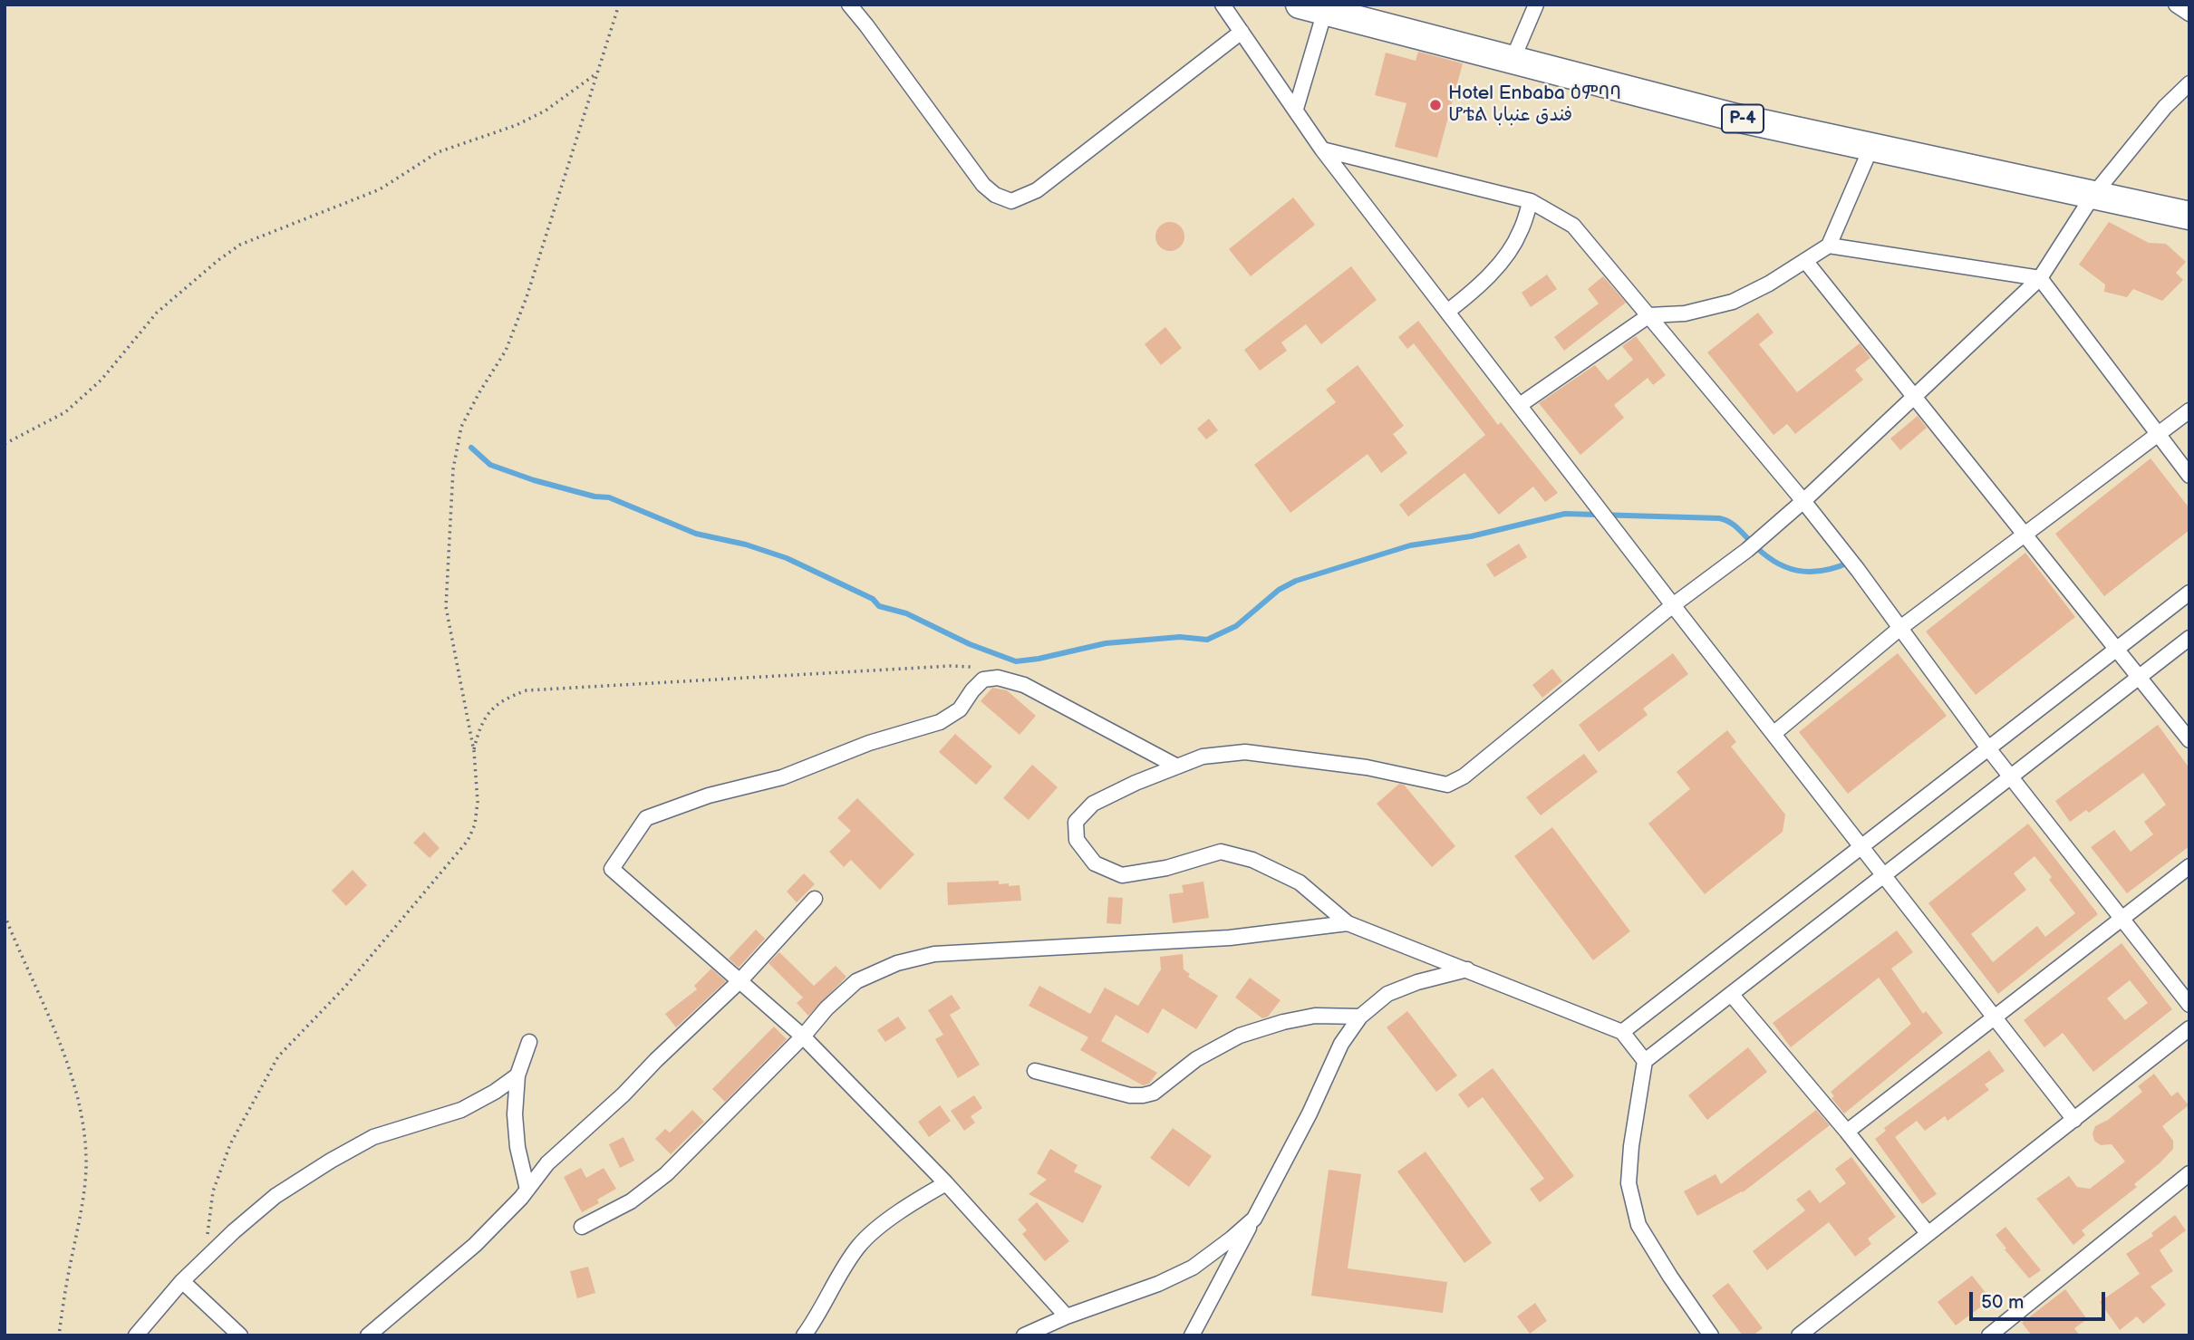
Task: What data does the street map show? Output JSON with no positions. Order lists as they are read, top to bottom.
{
  "streets": {
    "highway": ["P-4"]
  },
  "places": ["Hotel Enbaba ዕምባባ ሆቴል فندق عنبابا"],
  "scale_bar": "50 m"
}
